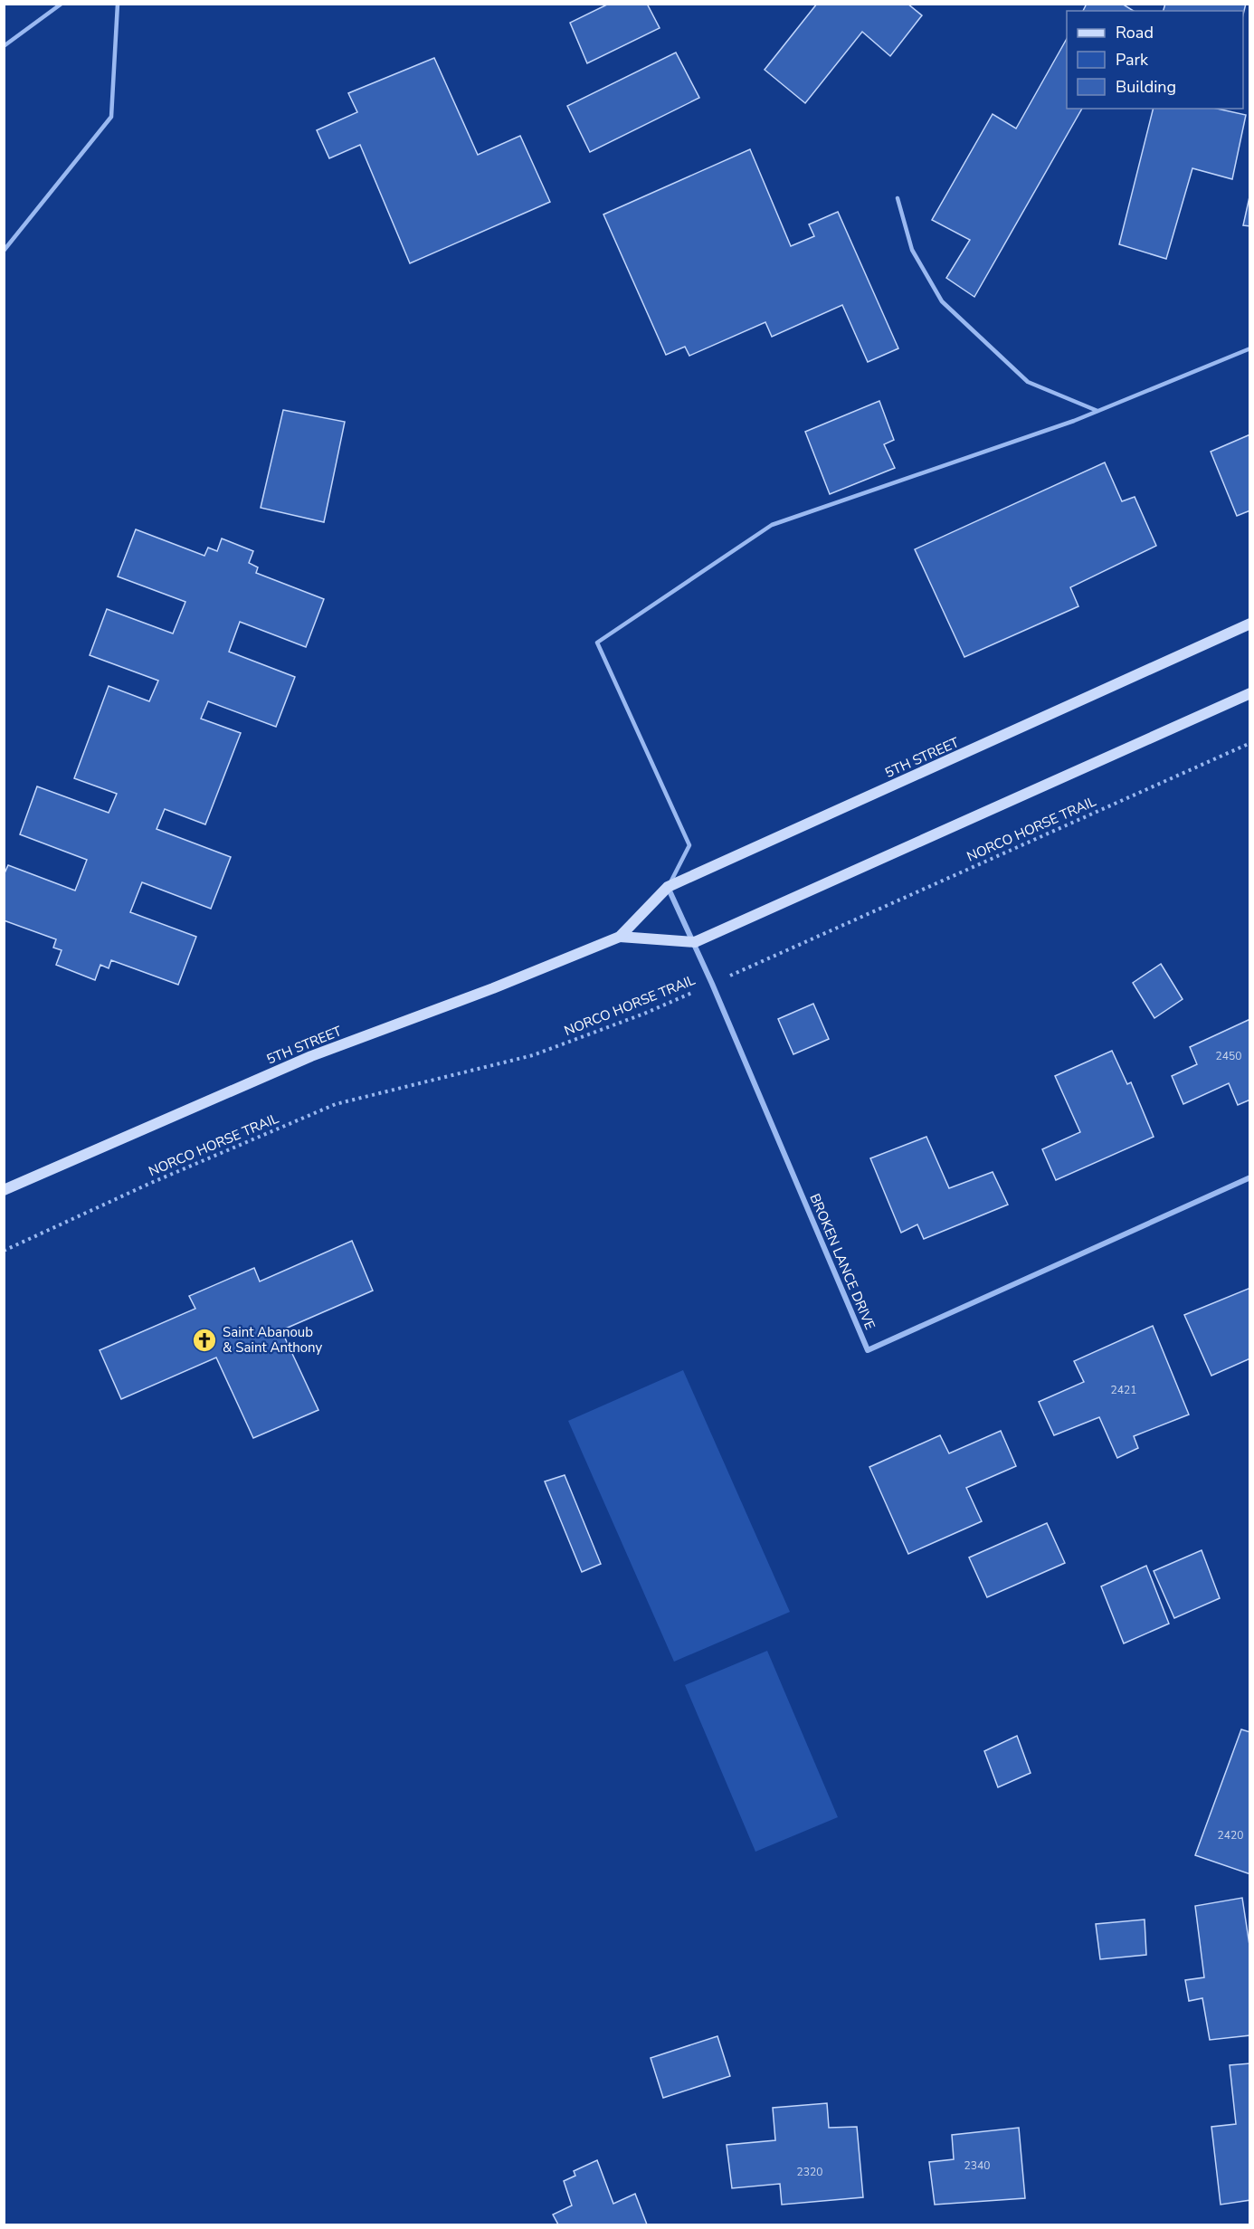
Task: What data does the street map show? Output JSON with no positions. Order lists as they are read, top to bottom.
{
  "streets": {
    "street": ["5TH STREET", "BROKEN LANCE DRIVE"],
    "path": ["NORCO HORSE TRAIL"]
  },
  "crossings": [
    ["5TH STREET", "BROKEN LANCE DRIVE"],
    ["NORCO HORSE TRAIL", "BROKEN LANCE DRIVE"]
  ],
  "places": {
    "church": ["Saint Abanoub & Saint Anthony"]
  },
  "house_numbers": [
    "2450",
    "2421",
    "2420",
    "2340",
    "2320"
  ],
  "legend": ["Road", "Park", "Building"]
}
